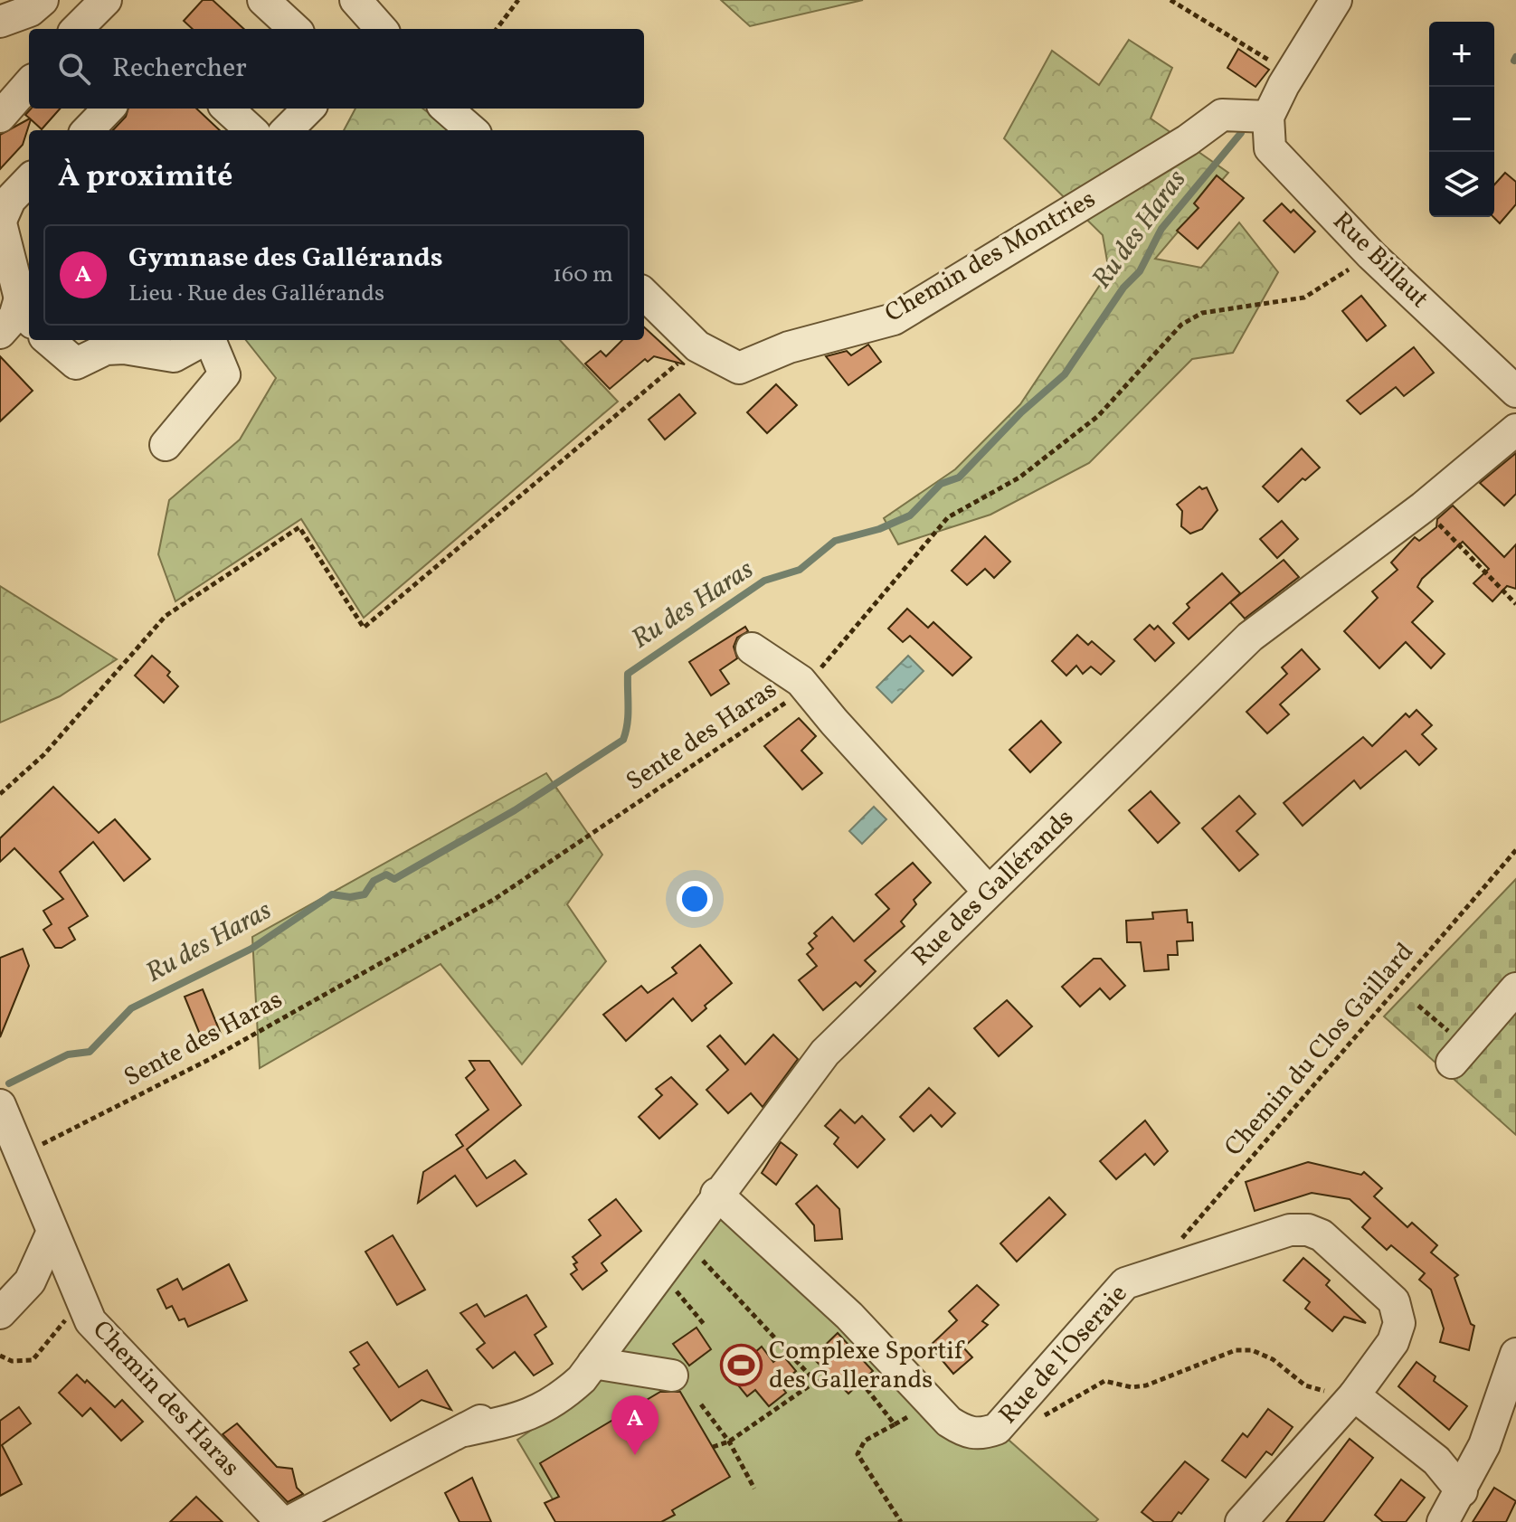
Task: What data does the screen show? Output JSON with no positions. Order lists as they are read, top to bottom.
{
  "streets": {
    "street": [
      "Chemin des Montries",
      "Rue Billaut",
      "Rue des Gallérands",
      "Rue de l'Oseraie",
      "Chemin des Haras"
    ],
    "path": ["Sente des Haras", "Chemin du Clos Gaillard"]
  },
  "crossings": [
    ["Chemin des Montries", "Rue Billaut"],
    ["Rue Billaut", "Sente des Haras"],
    ["Sente des Haras", "Chemin des Haras"],
    ["Rue des Gallérands", "Rue de l'Oseraie"]
  ],
  "water": ["Ru des Haras"],
  "places": {
    "sports": ["Complexe Sportif des Gallerands"]
  },
  "page": {
    "map_buttons": ["+", "−"],
    "search": "Rechercher",
    "heading": "À proximité",
    "list": [
      {
        "mark": "A",
        "name": "Gymnase des Gallérands",
        "note": "Lieu · Rue des Gallérands",
        "value": "160 m"
      }
    ],
    "pins": "A"
  }
}
